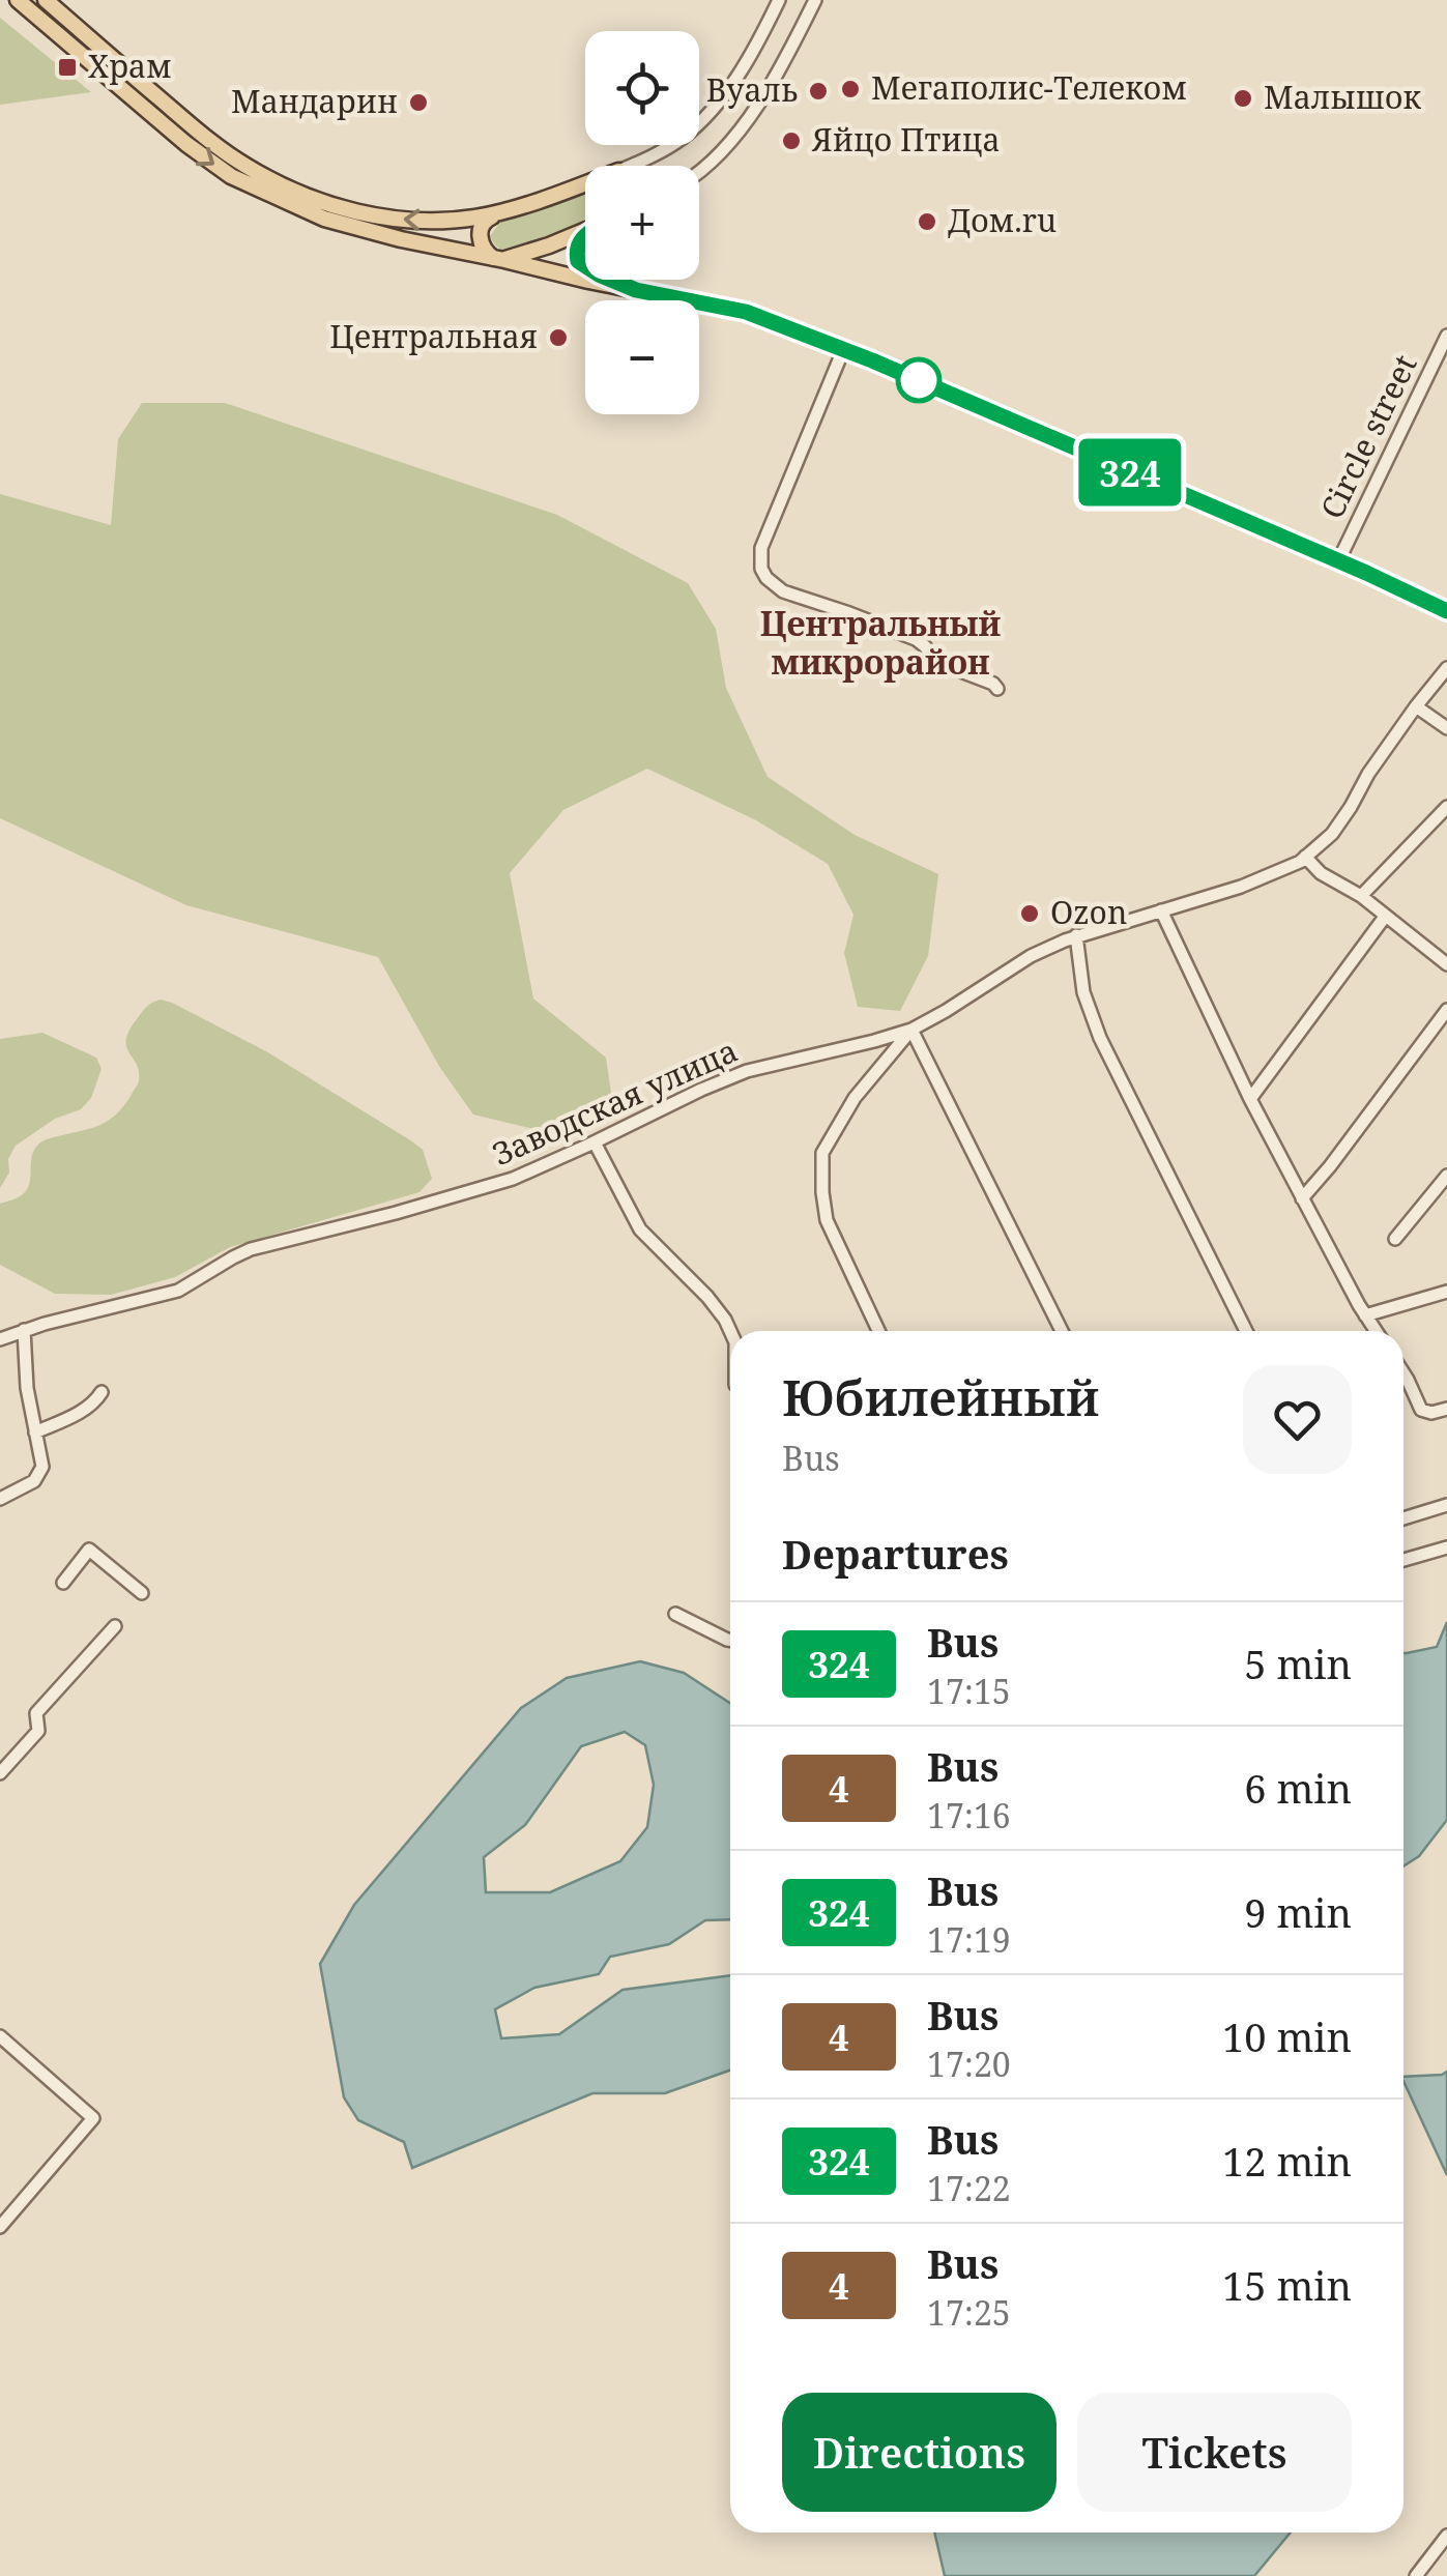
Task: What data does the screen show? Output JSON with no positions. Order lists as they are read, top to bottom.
{
  "streets": {
    "street": ["Circle street", "Заводская улица"]
  },
  "districts": ["Центральный микрорайон"],
  "places": {
    "transit": ["Храм"],
    "other": [
      "Мегаполис-Телеком",
      "Вуаль",
      "Малышок",
      "Мандарин",
      "Яйцо Птица",
      "Дом.ru",
      "Центральная",
      "Ozon"
    ]
  },
  "lines": ["bus line 324"],
  "page": {
    "on_map": "324",
    "map_buttons": ["+", "−"],
    "heading": [
      ["Юбилейный", "Bus"],
      "Departures"
    ],
    "list": [
      {
        "mark": "324",
        "name": "Bus",
        "note": "17:15",
        "value": "5 min"
      },
      {
        "mark": "4",
        "name": "Bus",
        "note": "17:16",
        "value": "6 min"
      },
      {
        "mark": "324",
        "name": "Bus",
        "note": "17:19",
        "value": "9 min"
      },
      {
        "mark": "4",
        "name": "Bus",
        "note": "17:20",
        "value": "10 min"
      },
      {
        "mark": "324",
        "name": "Bus",
        "note": "17:22",
        "value": "12 min"
      },
      {
        "mark": "4",
        "name": "Bus",
        "note": "17:25",
        "value": "15 min"
      }
    ],
    "buttons": ["Directions", "Tickets"]
  }
}
